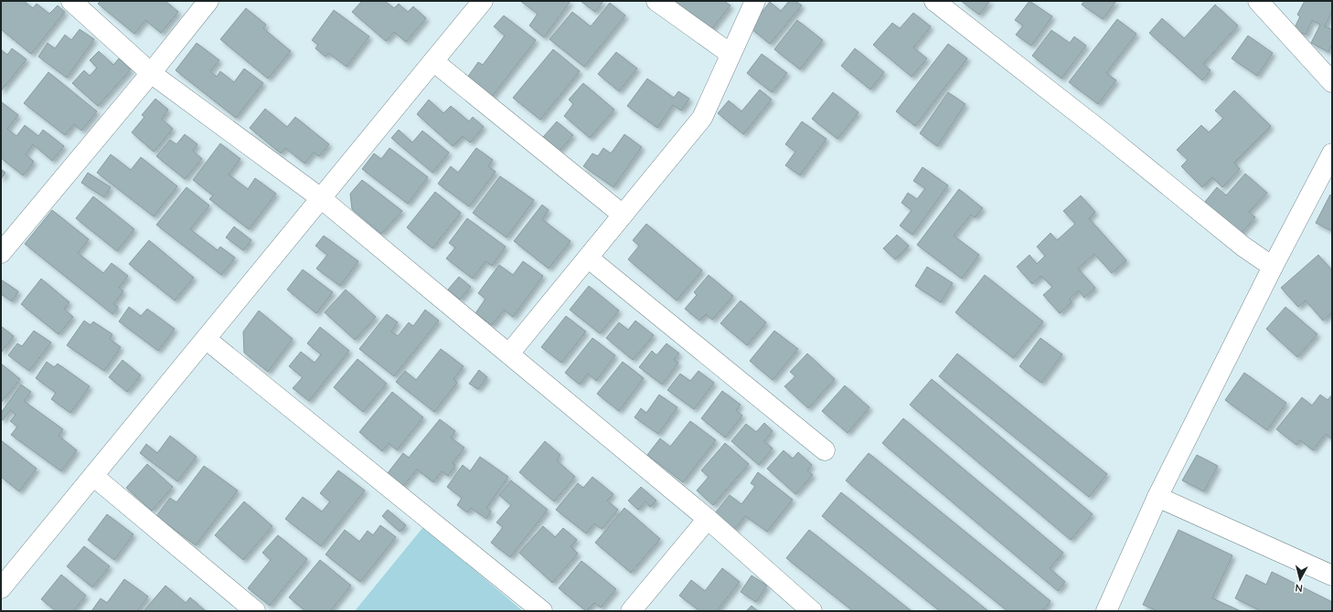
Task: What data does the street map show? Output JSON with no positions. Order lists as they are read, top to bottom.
{
  "north": "bottom"
}
